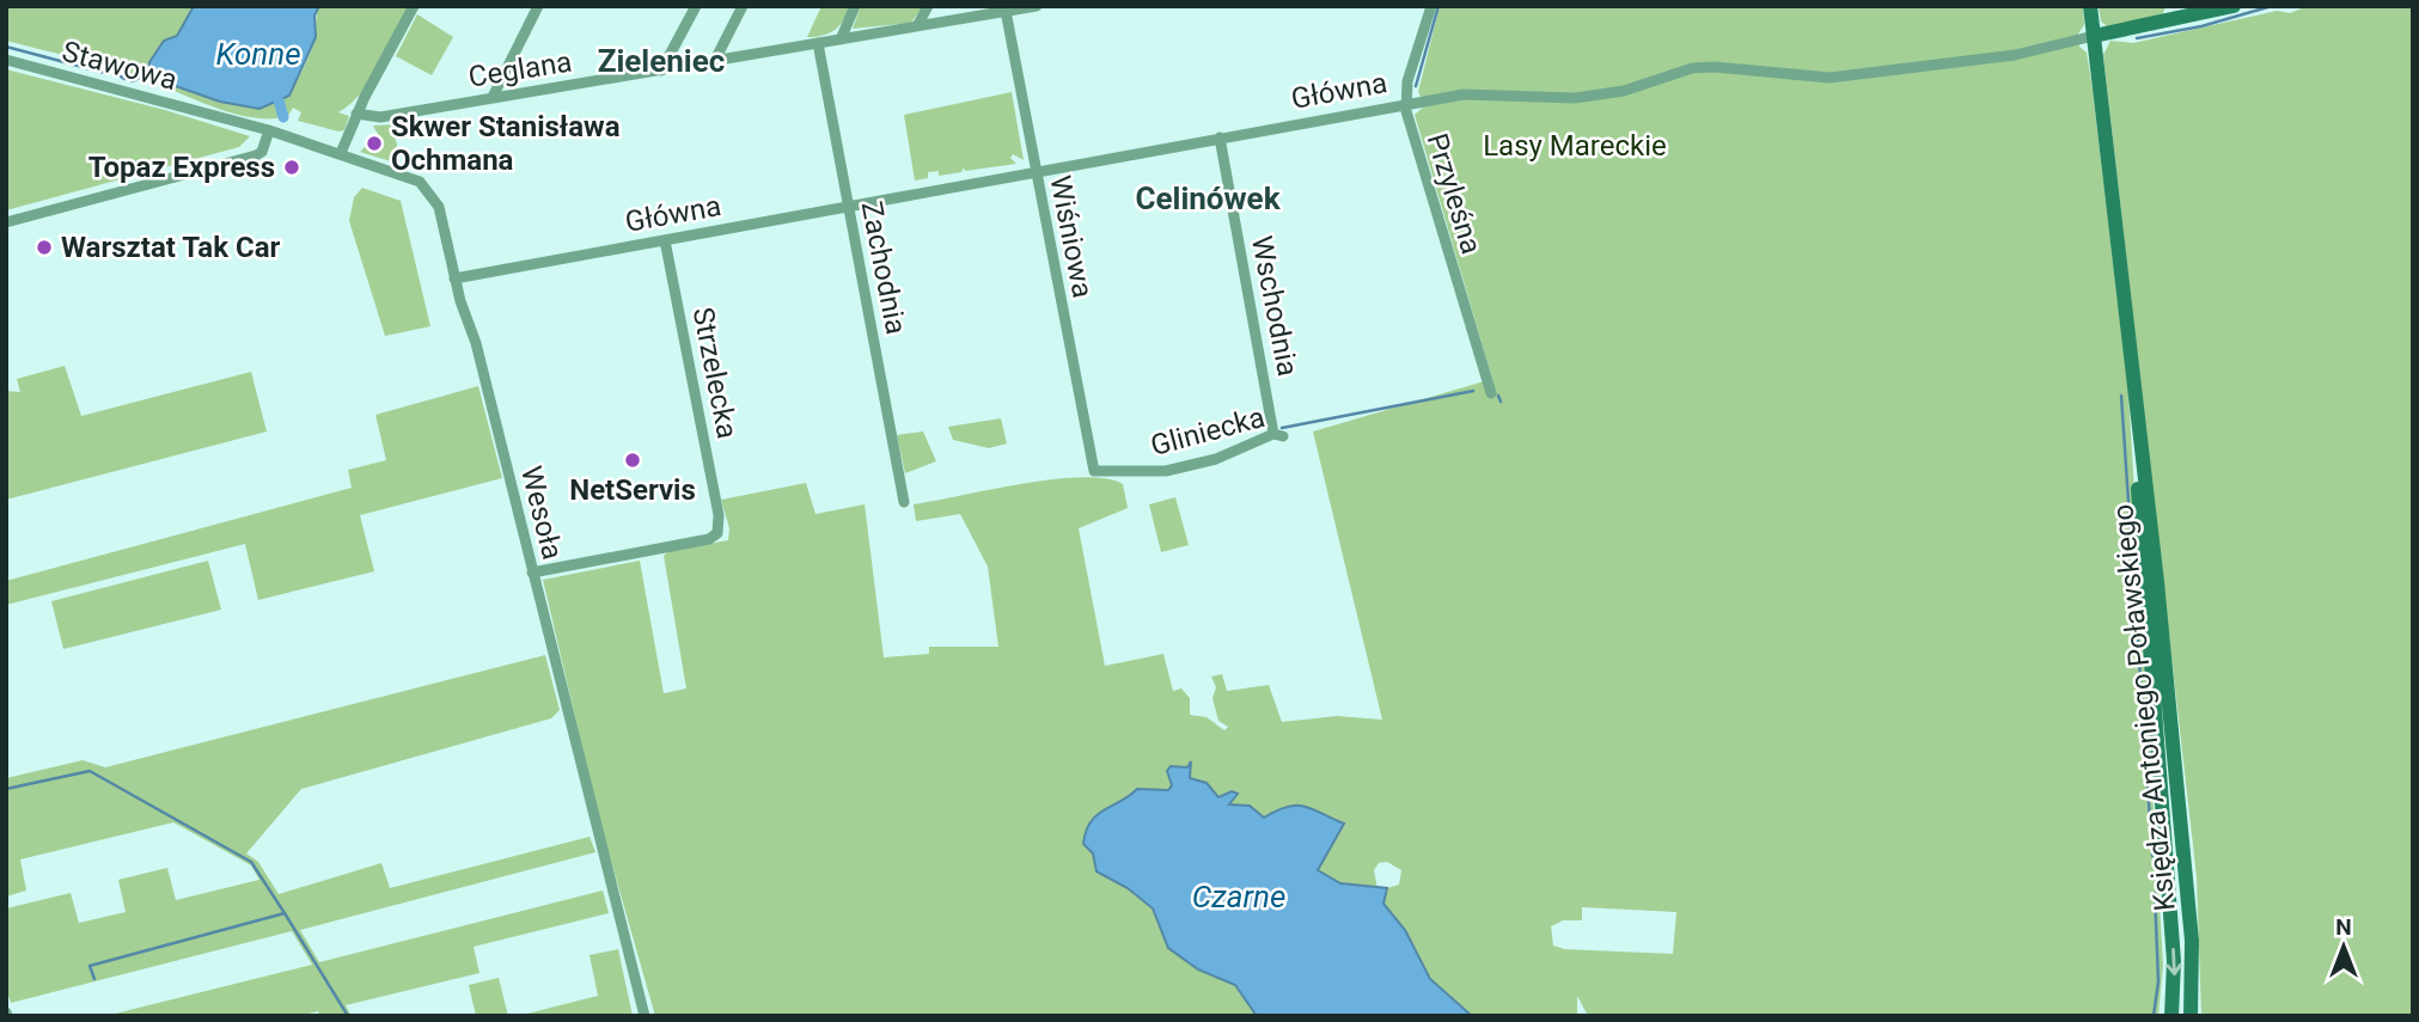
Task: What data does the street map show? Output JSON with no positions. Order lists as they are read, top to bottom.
{
  "streets": {
    "main road": ["Główna", "Księdza Antoniego Poławskiego"],
    "street": [
      "Stawowa",
      "Ceglana",
      "Przyleśna",
      "Wiśniowa",
      "Zachodnia",
      "Wschodnia",
      "Strzelecka",
      "Gliniecka",
      "Wesoła"
    ]
  },
  "crossings": [
    ["Stawowa", "Wesoła"],
    ["Ceglana", "Wiśniowa"],
    ["Ceglana", "Zachodnia"],
    ["Główna", "Przyleśna"],
    ["Główna", "Wiśniowa"],
    ["Główna", "Zachodnia"],
    ["Główna", "Wschodnia"],
    ["Główna", "Strzelecka"],
    ["Główna", "Wesoła"],
    ["Główna", "Księdza Antoniego Poławskiego"],
    ["Wiśniowa", "Gliniecka"],
    ["Wschodnia", "Gliniecka"],
    ["Strzelecka", "Wesoła"]
  ],
  "districts": ["Zieleniec", "Celinówek"],
  "water": ["Konne", "Czarne"],
  "parks": ["Lasy Mareckie"],
  "places": [
    "Skwer Stanisława Ochmana",
    "Topaz Express",
    "Warsztat Tak Car",
    "NetServis"
  ],
  "north": "top"
}
